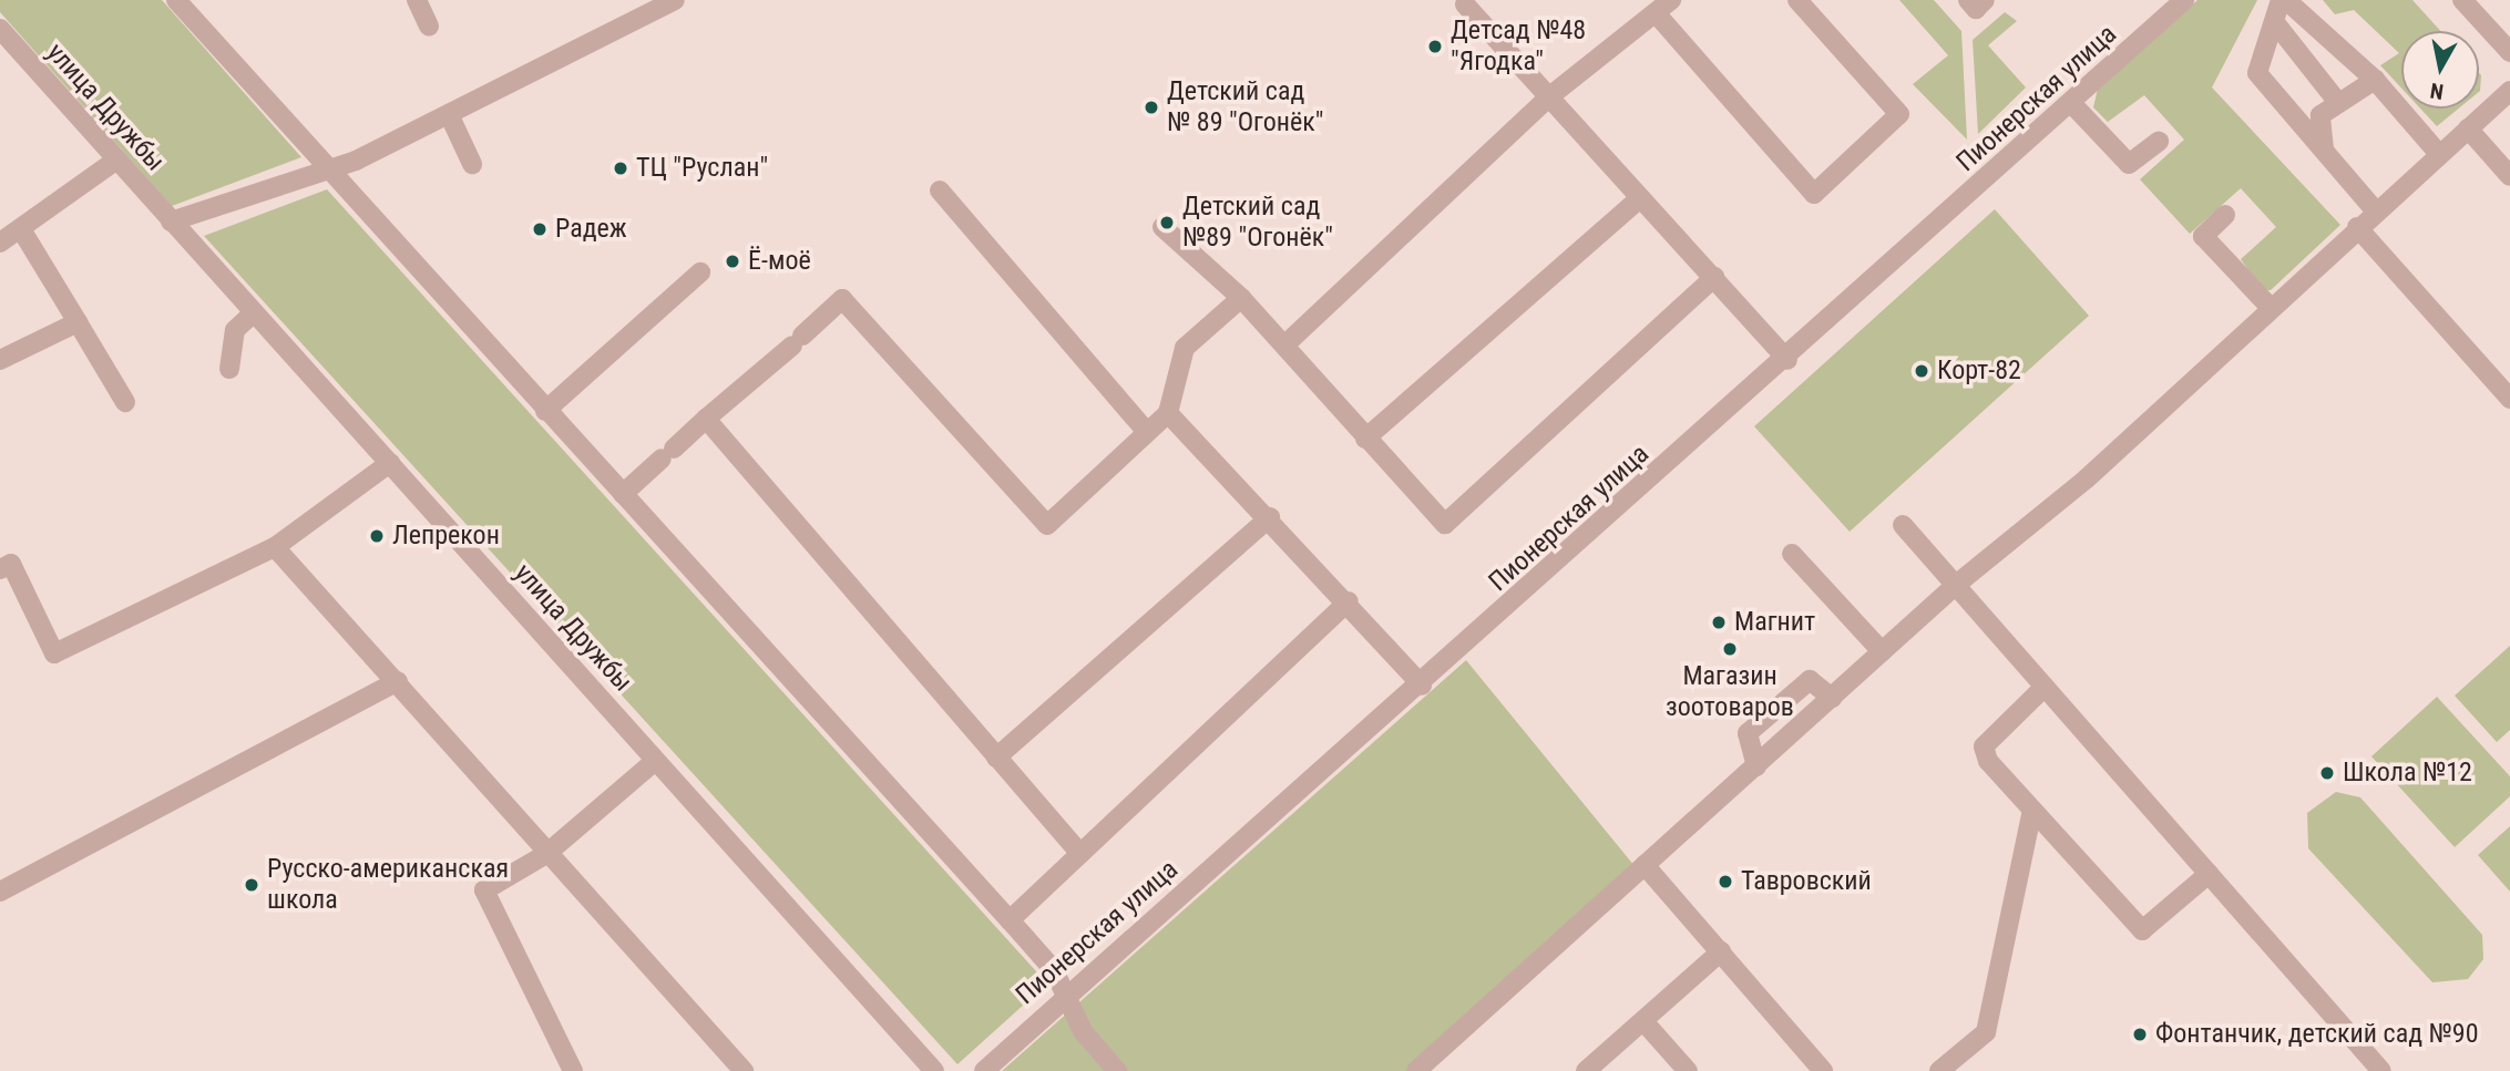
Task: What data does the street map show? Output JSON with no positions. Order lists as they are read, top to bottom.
{
  "streets": {
    "street": ["Пионерская улица", "улица Дружбы"]
  },
  "places": [
    "Детсад №48 \"Ягодка\"",
    "Детский сад № 89 \"Огонёк\"",
    "ТЦ \"Руслан\"",
    "Детский сад №89 \"Огонёк\"",
    "Радеж",
    "Ё-моё",
    "Корт-82",
    "Лепрекон",
    "Магнит",
    "Магазин зоотоваров",
    "Школа №12",
    "Тавровский",
    "Русско-американская школа",
    "Фонтанчик, детский сад №90"
  ],
  "north": "bottom"
}
